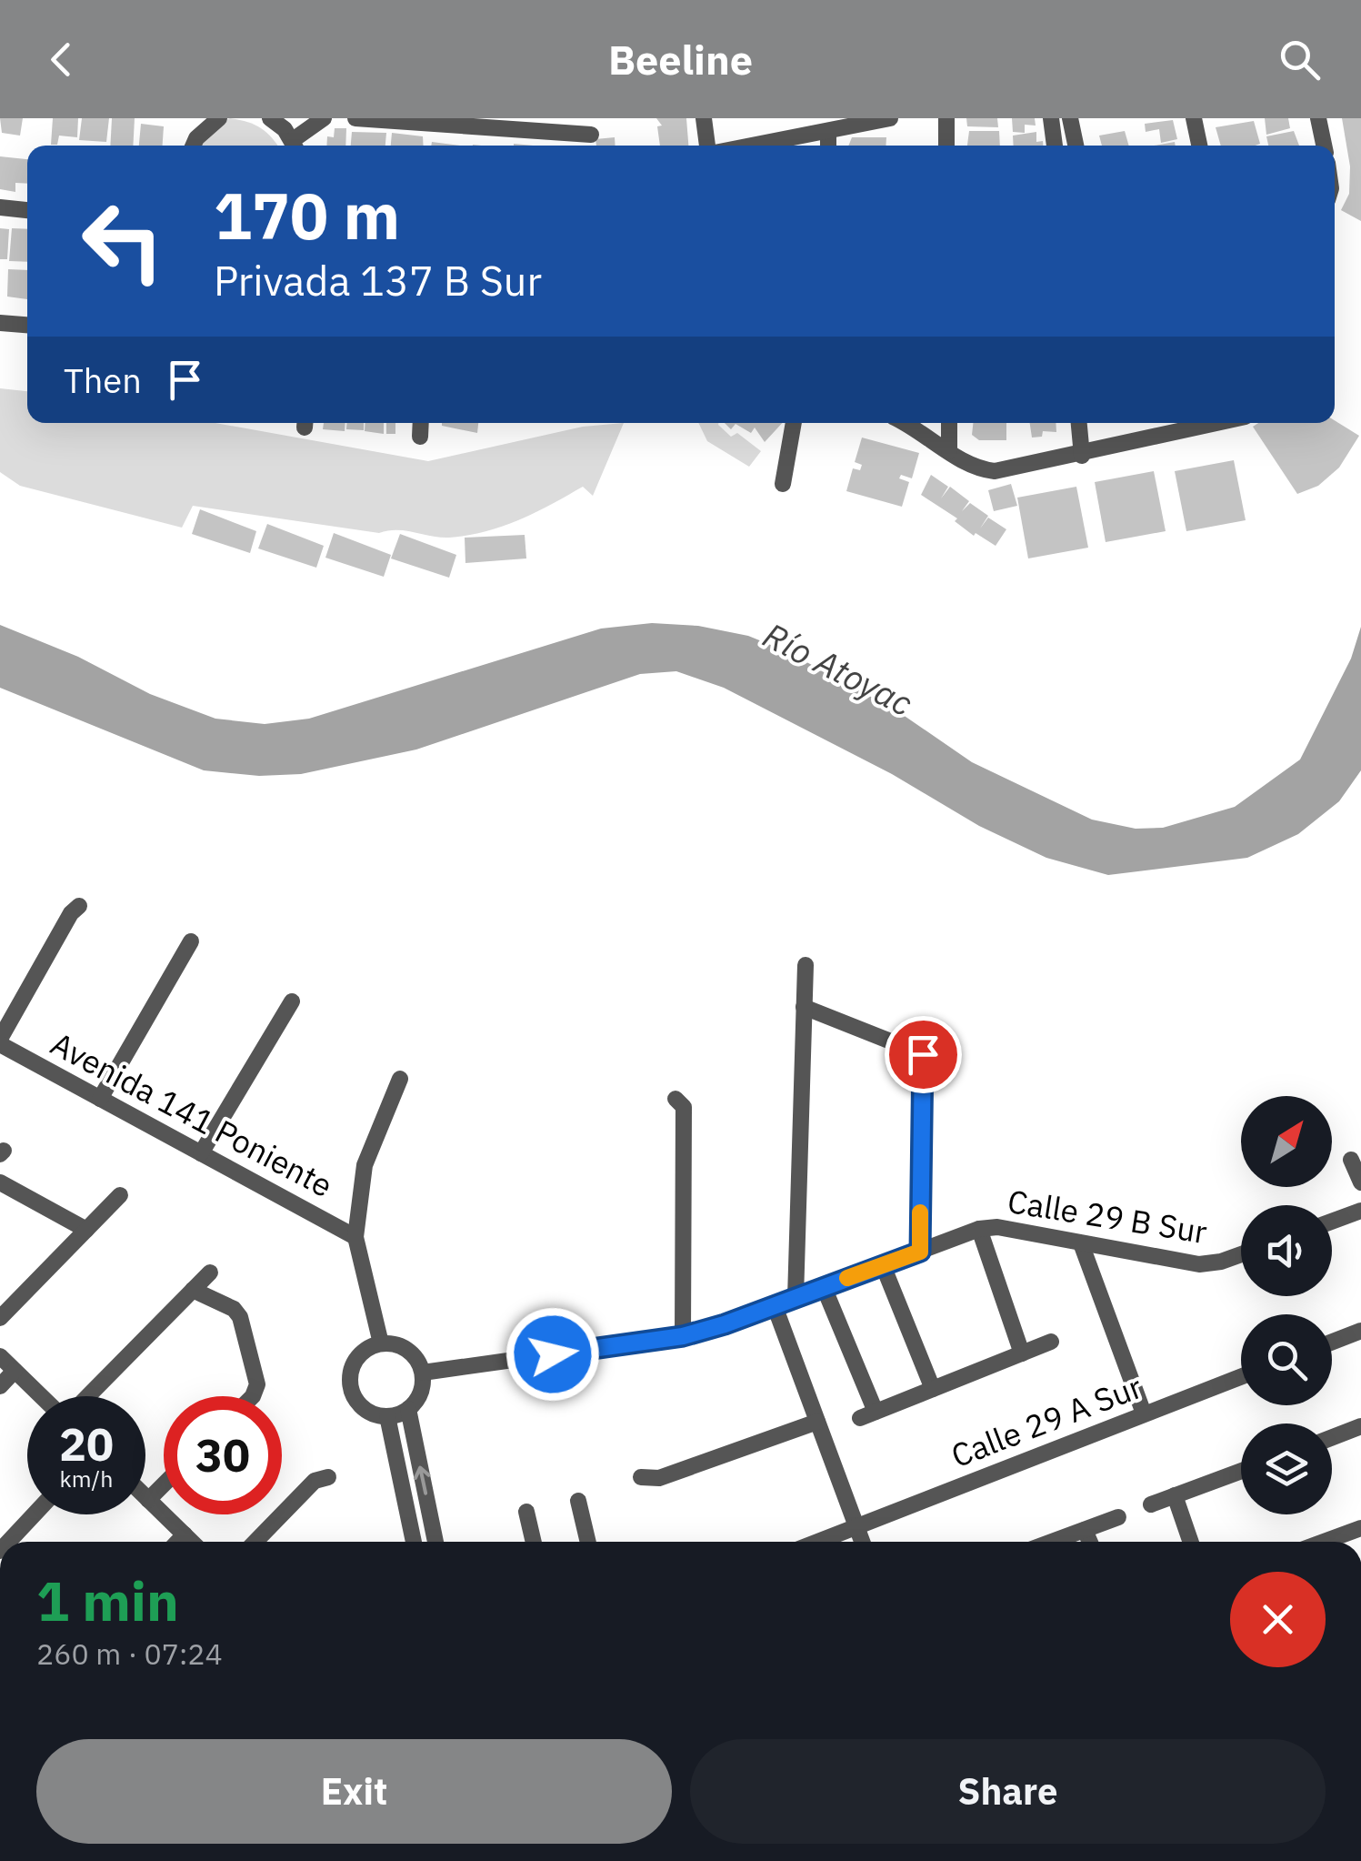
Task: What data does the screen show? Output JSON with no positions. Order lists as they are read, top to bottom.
{
  "streets": {
    "street": ["Avenida 141 Poniente", "Calle 29 B Sur", "Calle 29 A Sur"]
  },
  "crossings": [
    ["Avenida 141 Poniente", "Calle 29 B Sur"]
  ],
  "water": ["Río Atoyac"],
  "north": "top right",
  "page": {
    "header": "Beeline",
    "turn": ["170 m", "Privada 137 B Sur"],
    "then": "Then",
    "speed": "20 km/h",
    "limit": "30",
    "heading": ["1 min", "260 m · 07:24"],
    "buttons": ["Exit", "Share"]
  }
}
